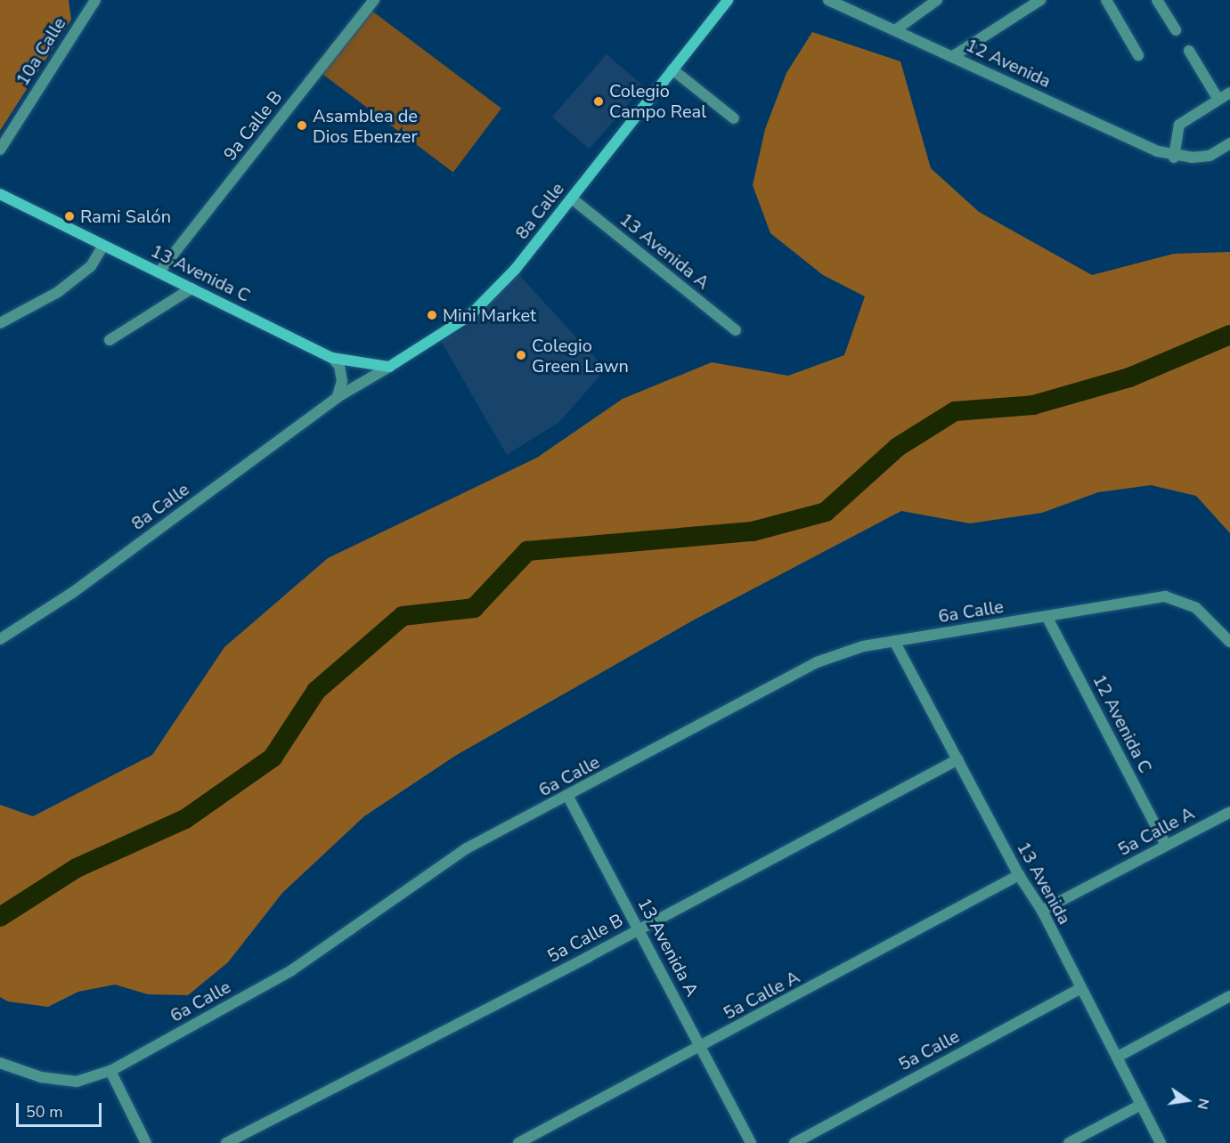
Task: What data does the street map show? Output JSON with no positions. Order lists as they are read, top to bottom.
{
  "streets": {
    "street": [
      "10a Calle",
      "12 Avenida",
      "9a Calle B",
      "8a Calle",
      "13 Avenida A",
      "13 Avenida C",
      "6a Calle",
      "12 Avenida C",
      "5a Calle A",
      "13 Avenida",
      "5a Calle B",
      "5a Calle"
    ]
  },
  "crossings": [
    ["9a Calle B", "13 Avenida C"],
    ["8a Calle", "13 Avenida A"],
    ["8a Calle", "13 Avenida C"],
    ["13 Avenida A", "6a Calle"],
    ["13 Avenida A", "5a Calle A"],
    ["13 Avenida A", "5a Calle B"],
    ["6a Calle", "12 Avenida C"],
    ["6a Calle", "13 Avenida"],
    ["12 Avenida C", "5a Calle A"],
    ["5a Calle A", "13 Avenida"],
    ["13 Avenida", "5a Calle B"],
    ["13 Avenida", "5a Calle"]
  ],
  "places": [
    "Colegio Campo Real",
    "Asamblea de Dios Ebenzer",
    "Rami Salón",
    "Mini Market",
    "Colegio Green Lawn"
  ],
  "scale_bar": "50 m",
  "north": "right"
}
